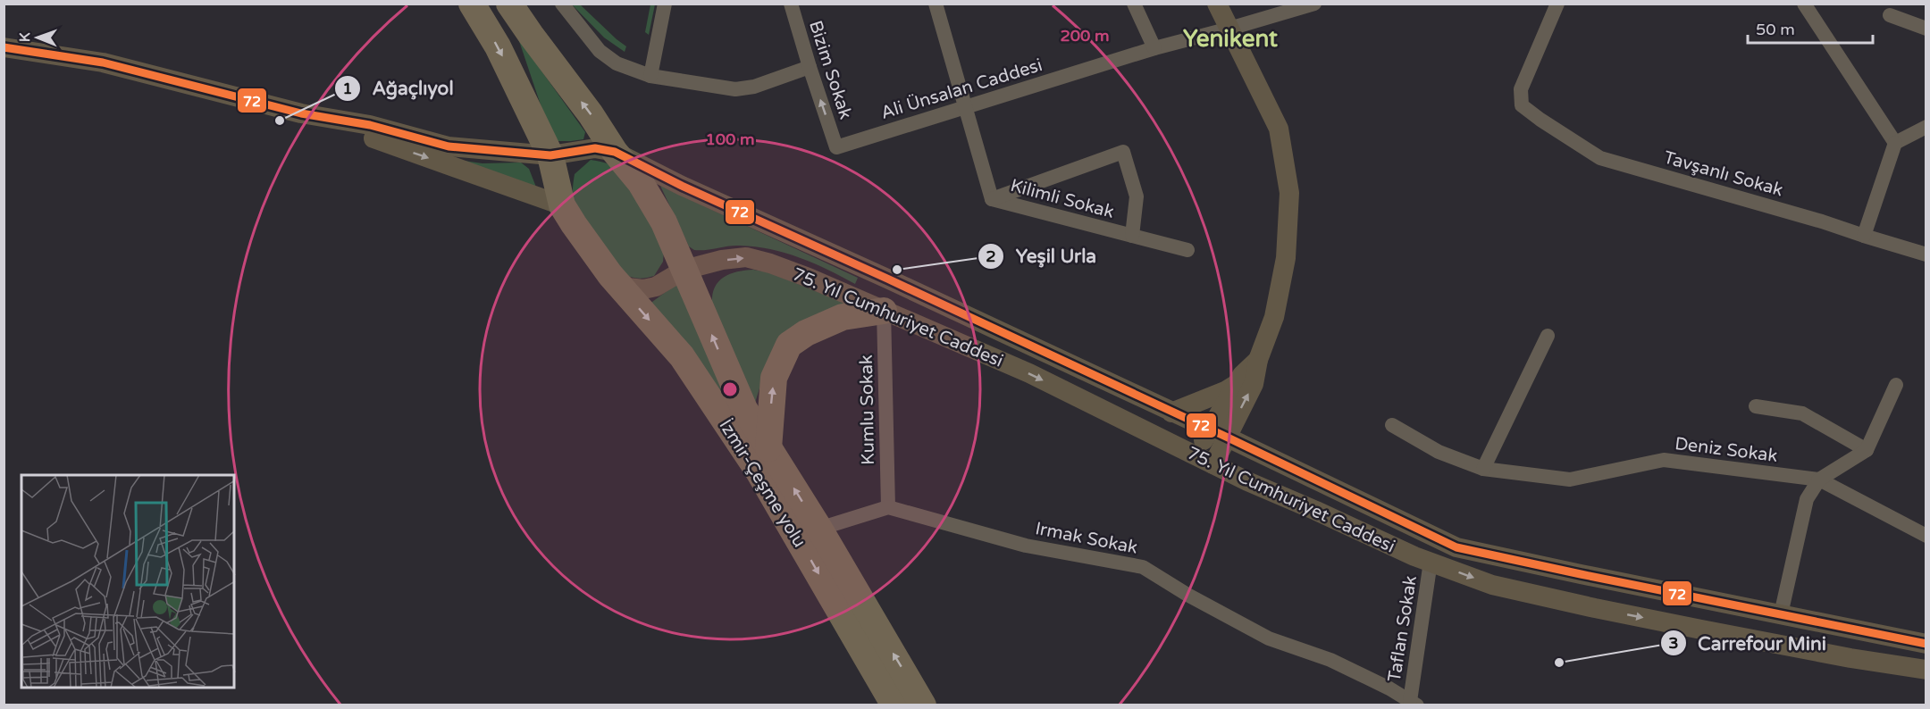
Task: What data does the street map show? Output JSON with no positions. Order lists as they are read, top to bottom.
{
  "streets": {
    "highway": ["İzmir-Çeşme yolu"],
    "street": [
      "Bizim Sokak",
      "Ali Ünsalan Caddesi",
      "Tavşanlı Sokak",
      "Kilimli Sokak",
      "75. Yıl Cumhuriyet Caddesi",
      "Kumlu Sokak",
      "Deniz Sokak",
      "Irmak Sokak",
      "Taflan Sokak"
    ]
  },
  "crossings": [
    ["Bizim Sokak", "Ali Ünsalan Caddesi"],
    ["Ali Ünsalan Caddesi", "Kilimli Sokak"],
    ["75. Yıl Cumhuriyet Caddesi", "Kumlu Sokak"],
    ["75. Yıl Cumhuriyet Caddesi", "İzmir-Çeşme yolu"],
    ["75. Yıl Cumhuriyet Caddesi", "Taflan Sokak"],
    ["Kumlu Sokak", "Irmak Sokak"],
    ["Irmak Sokak", "Taflan Sokak"]
  ],
  "one_way": ["Bizim Sokak"],
  "districts": ["Yenikent"],
  "places": ["Ağaçlıyol", "Yeşil Urla", "Carrefour Mini"],
  "lines": ["transit line 72"],
  "scale_bar": "50 m",
  "north": "left",
  "rings": ["200 m", "100 m"]
}
